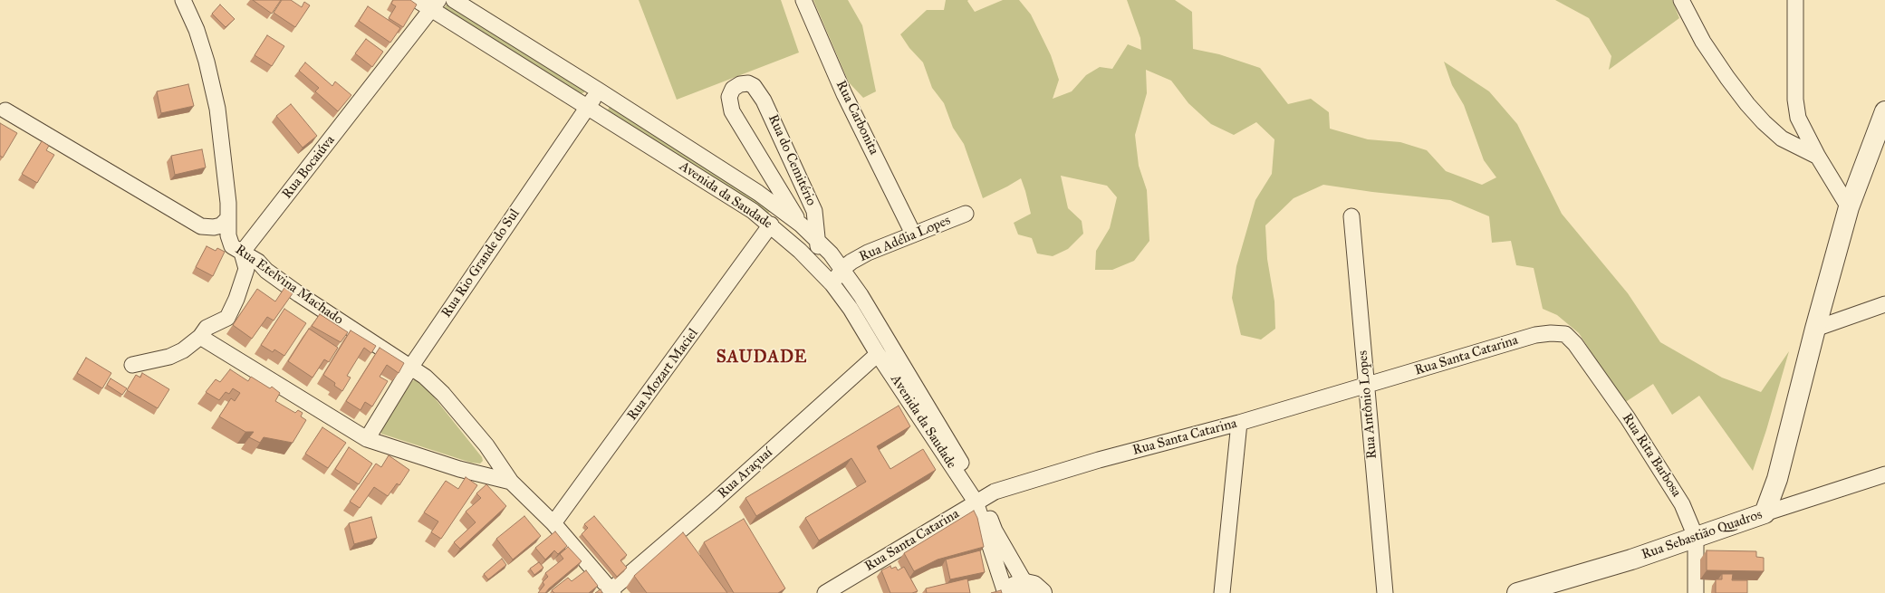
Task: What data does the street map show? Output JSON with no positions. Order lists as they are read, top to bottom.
{
  "streets": {
    "street": [
      "Rua Carbonita",
      "Rua do Cemitério",
      "Rua Bocaiúva",
      "Avenida da Saudade",
      "Rua Adélia Lopes",
      "Rua Rio Grande do Sul",
      "Rua Etelvina Machado",
      "Rua Santa Catarina",
      "Rua Mozart Maciel",
      "Rua Antônio Lopes",
      "Rua Rita Barbosa",
      "Rua Araçuaí",
      "Rua Sebastião Quadros"
    ]
  },
  "crossings": [
    ["Rua Carbonita", "Rua Adélia Lopes"],
    ["Rua do Cemitério", "Avenida da Saudade"],
    ["Rua Bocaiúva", "Avenida da Saudade"],
    ["Rua Bocaiúva", "Rua Etelvina Machado"],
    ["Avenida da Saudade", "Rua Adélia Lopes"],
    ["Avenida da Saudade", "Rua Rio Grande do Sul"],
    ["Avenida da Saudade", "Rua Santa Catarina"],
    ["Avenida da Saudade", "Rua Mozart Maciel"],
    ["Avenida da Saudade", "Rua Araçuaí"],
    ["Rua Rio Grande do Sul", "Rua Etelvina Machado"],
    ["Rua Etelvina Machado", "Rua Mozart Maciel"],
    ["Rua Etelvina Machado", "Rua Araçuaí"],
    ["Rua Santa Catarina", "Rua Antônio Lopes"],
    ["Rua Santa Catarina", "Rua Rita Barbosa"],
    ["Rua Rita Barbosa", "Rua Sebastião Quadros"]
  ],
  "districts": ["SAUDADE"]
}
